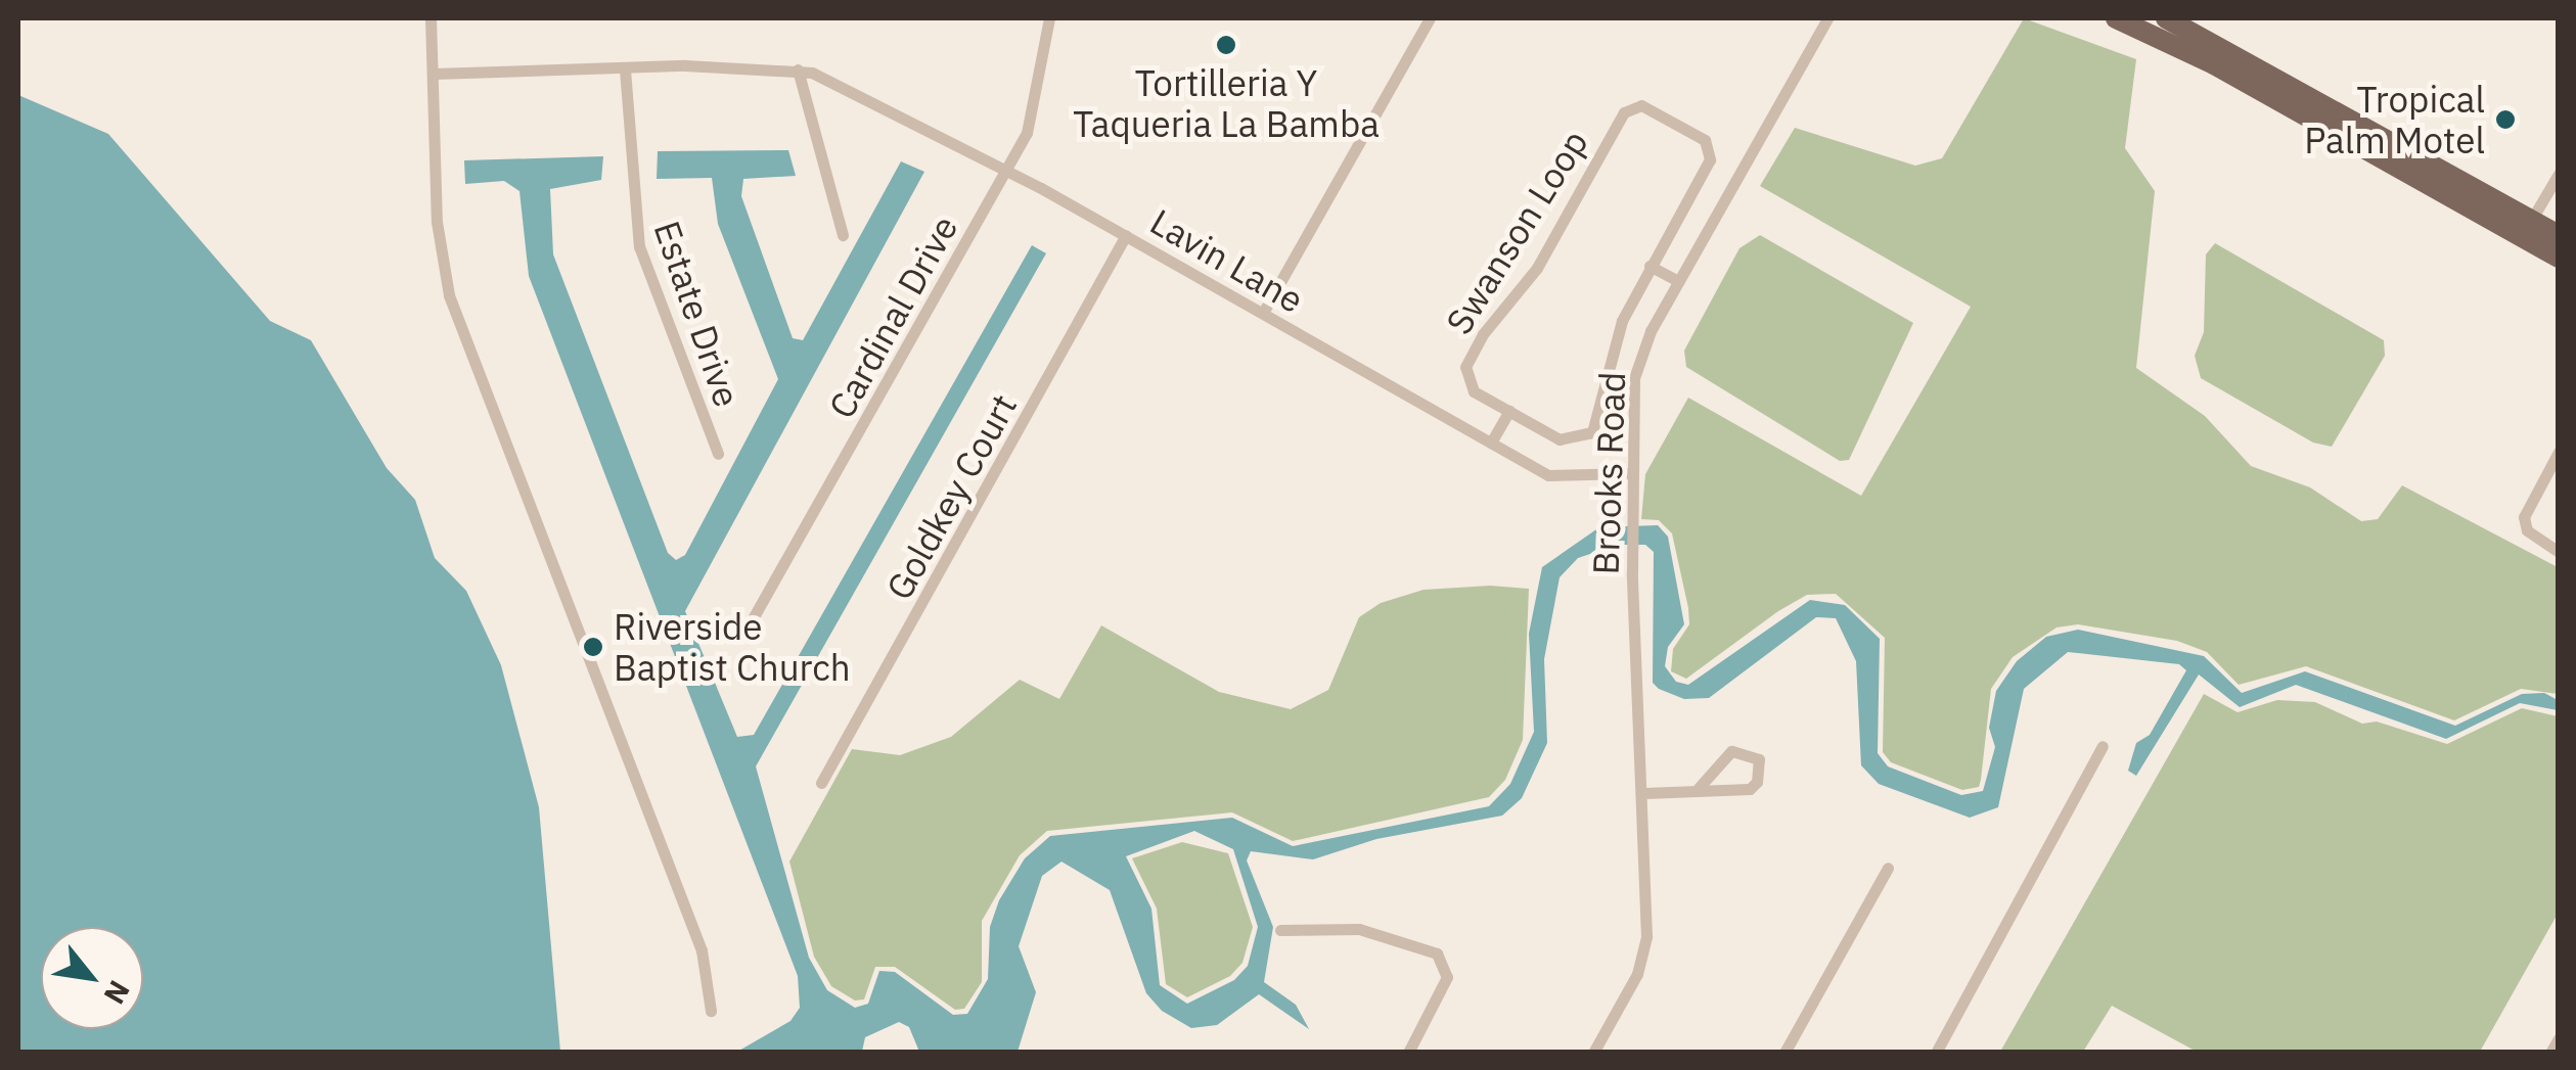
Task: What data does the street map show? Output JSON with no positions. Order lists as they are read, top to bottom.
{
  "streets": {
    "street": [
      "Swanson Loop",
      "Lavin Lane",
      "Estate Drive",
      "Cardinal Drive",
      "Brooks Road",
      "Goldkey Court"
    ]
  },
  "crossings": [
    ["Lavin Lane", "Cardinal Drive"],
    ["Lavin Lane", "Brooks Road"],
    ["Lavin Lane", "Goldkey Court"]
  ],
  "places": ["Tortilleria Y Taqueria La Bamba", "Tropical Palm Motel", "Riverside Baptist Church"],
  "north": "bottom right"
}
